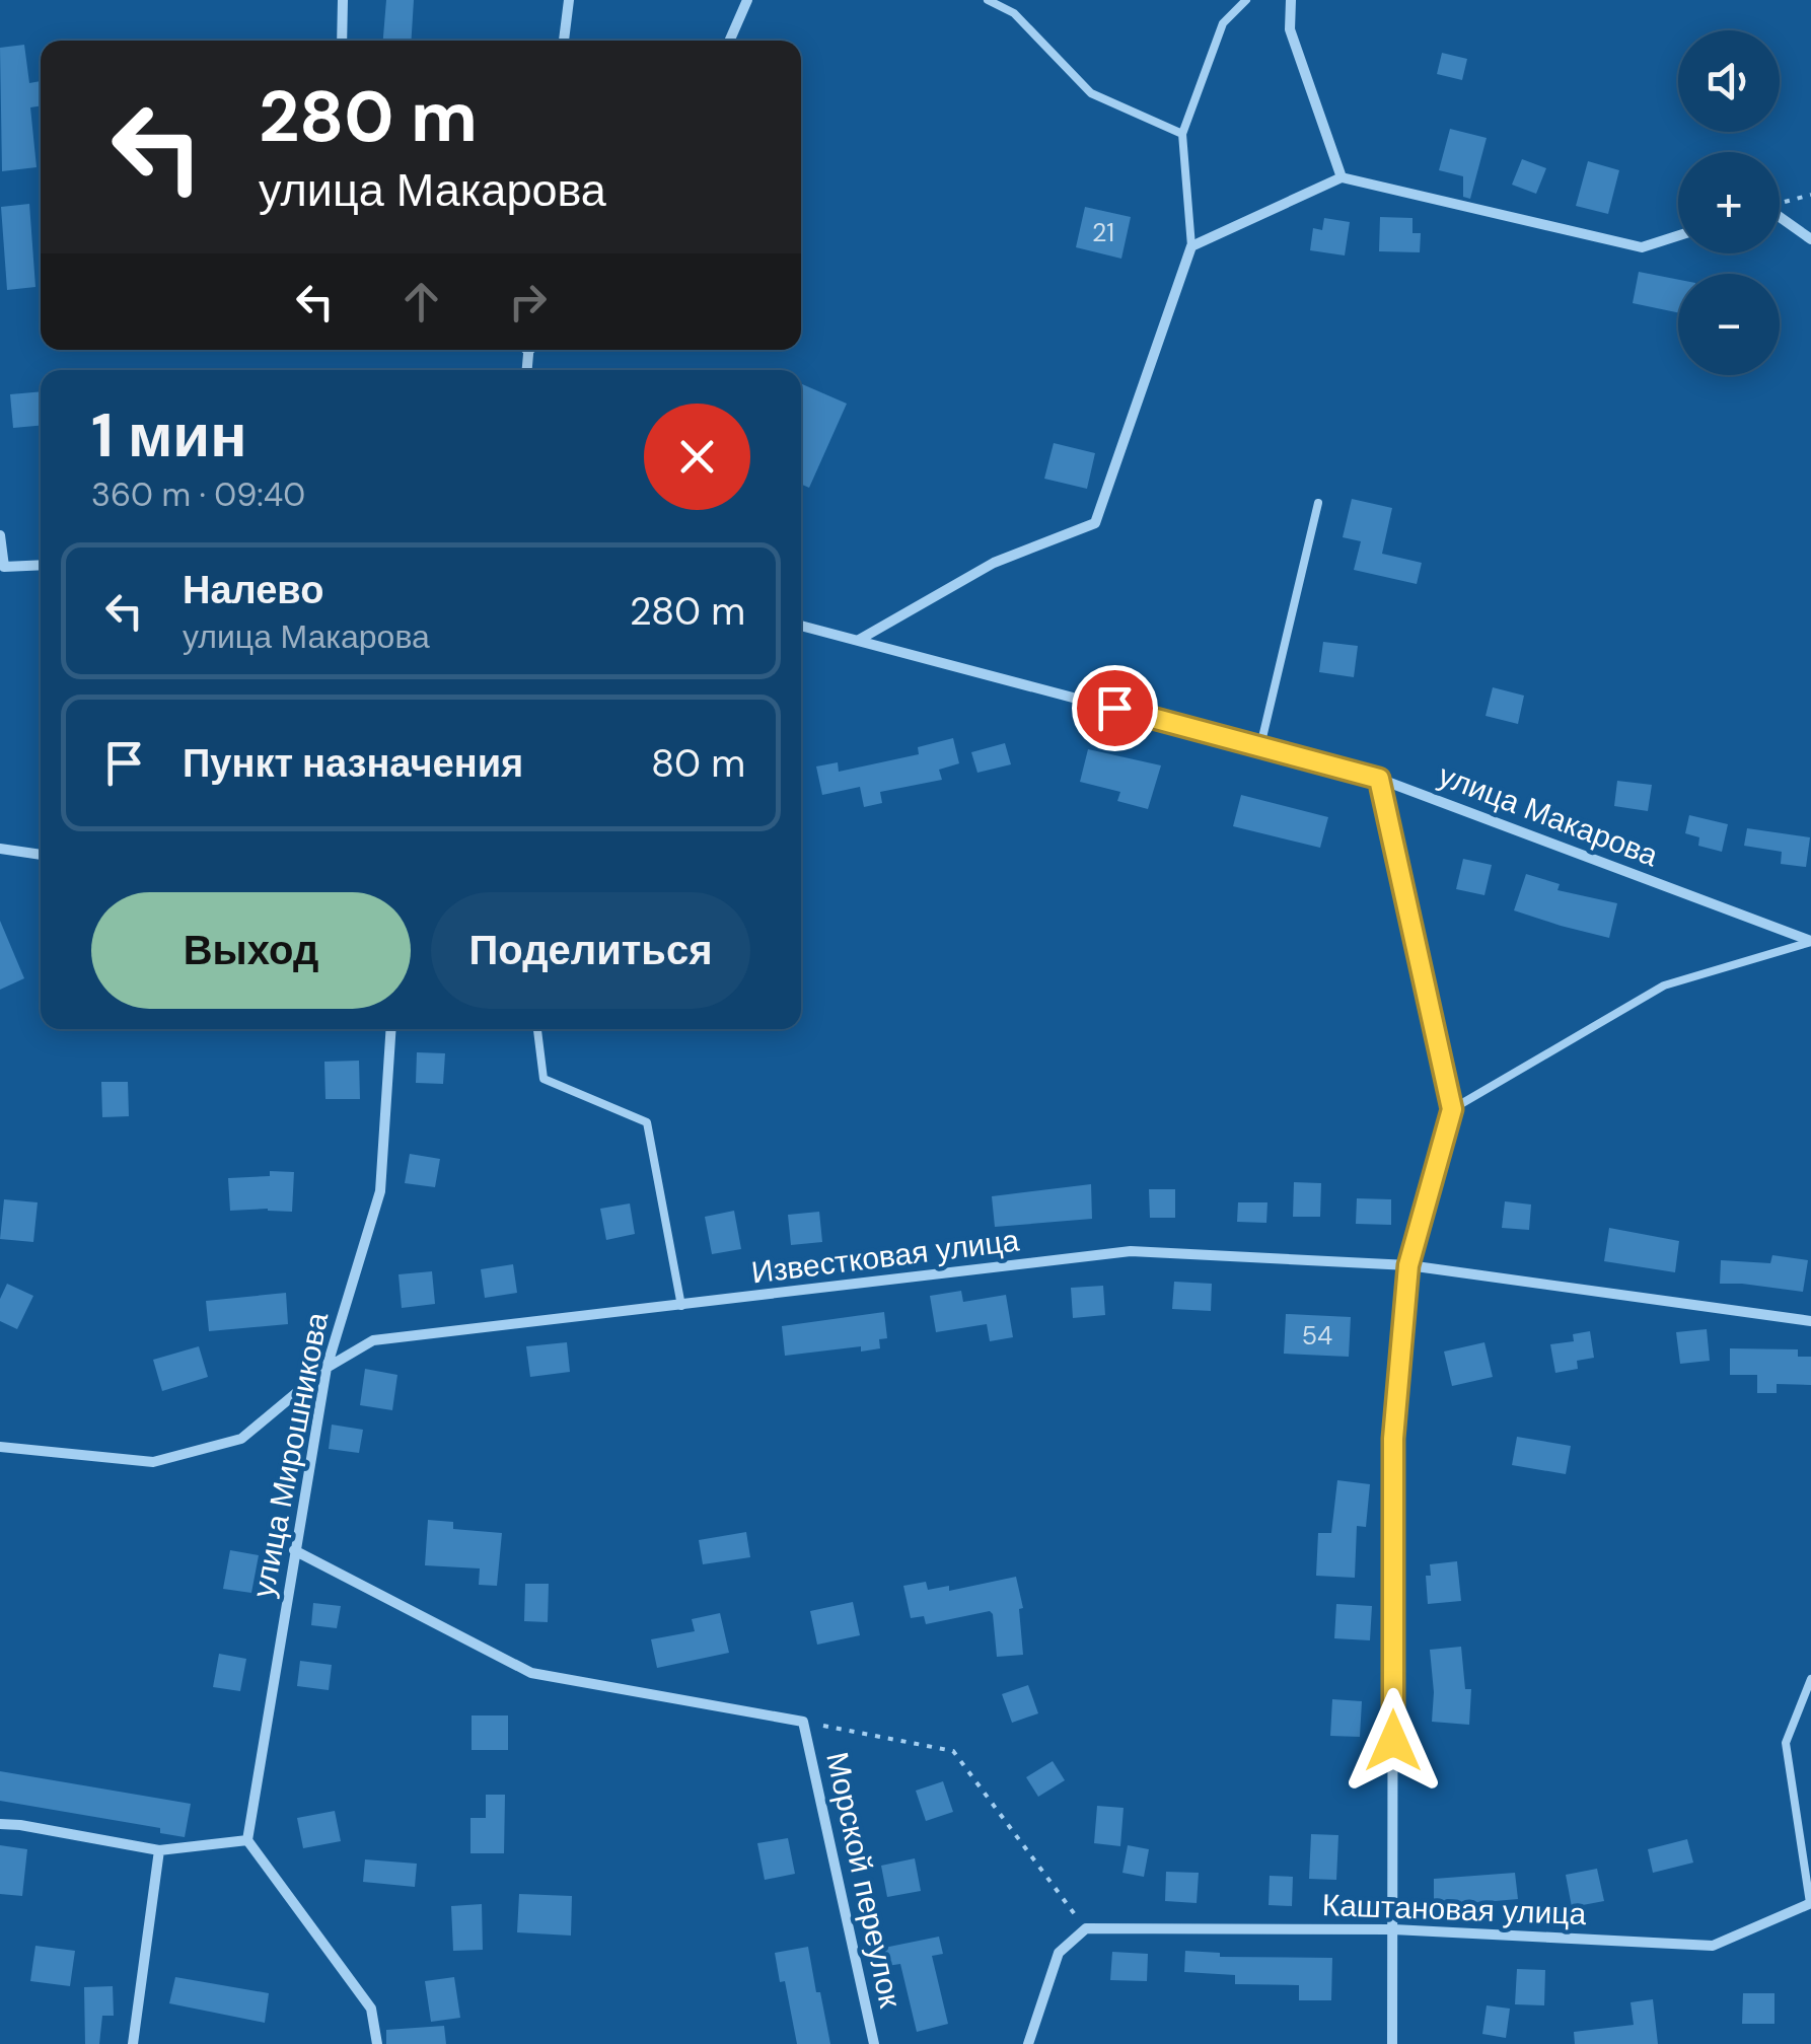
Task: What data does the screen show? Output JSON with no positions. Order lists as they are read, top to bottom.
{
  "streets": {
    "street": [
      "улица Макарова",
      "Известковая улица",
      "улица Мирошникова",
      "Морской переулок",
      "Каштановая улица"
    ]
  },
  "crossings": [
    ["Известковая улица", "улица Мирошникова"],
    ["улица Мирошникова", "Морской переулок"]
  ],
  "house_numbers": ["21", "54"],
  "page": {
    "map_buttons": ["+", "−"],
    "turn": ["280 m", "улица Макарова"],
    "heading": ["1 мин", "360 m · 09:40"],
    "list": [
      {
        "name": "Налево",
        "note": "улица Макарова",
        "value": "280 m"
      },
      {
        "name": "Пункт назначения",
        "value": "80 m"
      }
    ],
    "buttons": ["Выход", "Поделиться"]
  }
}
